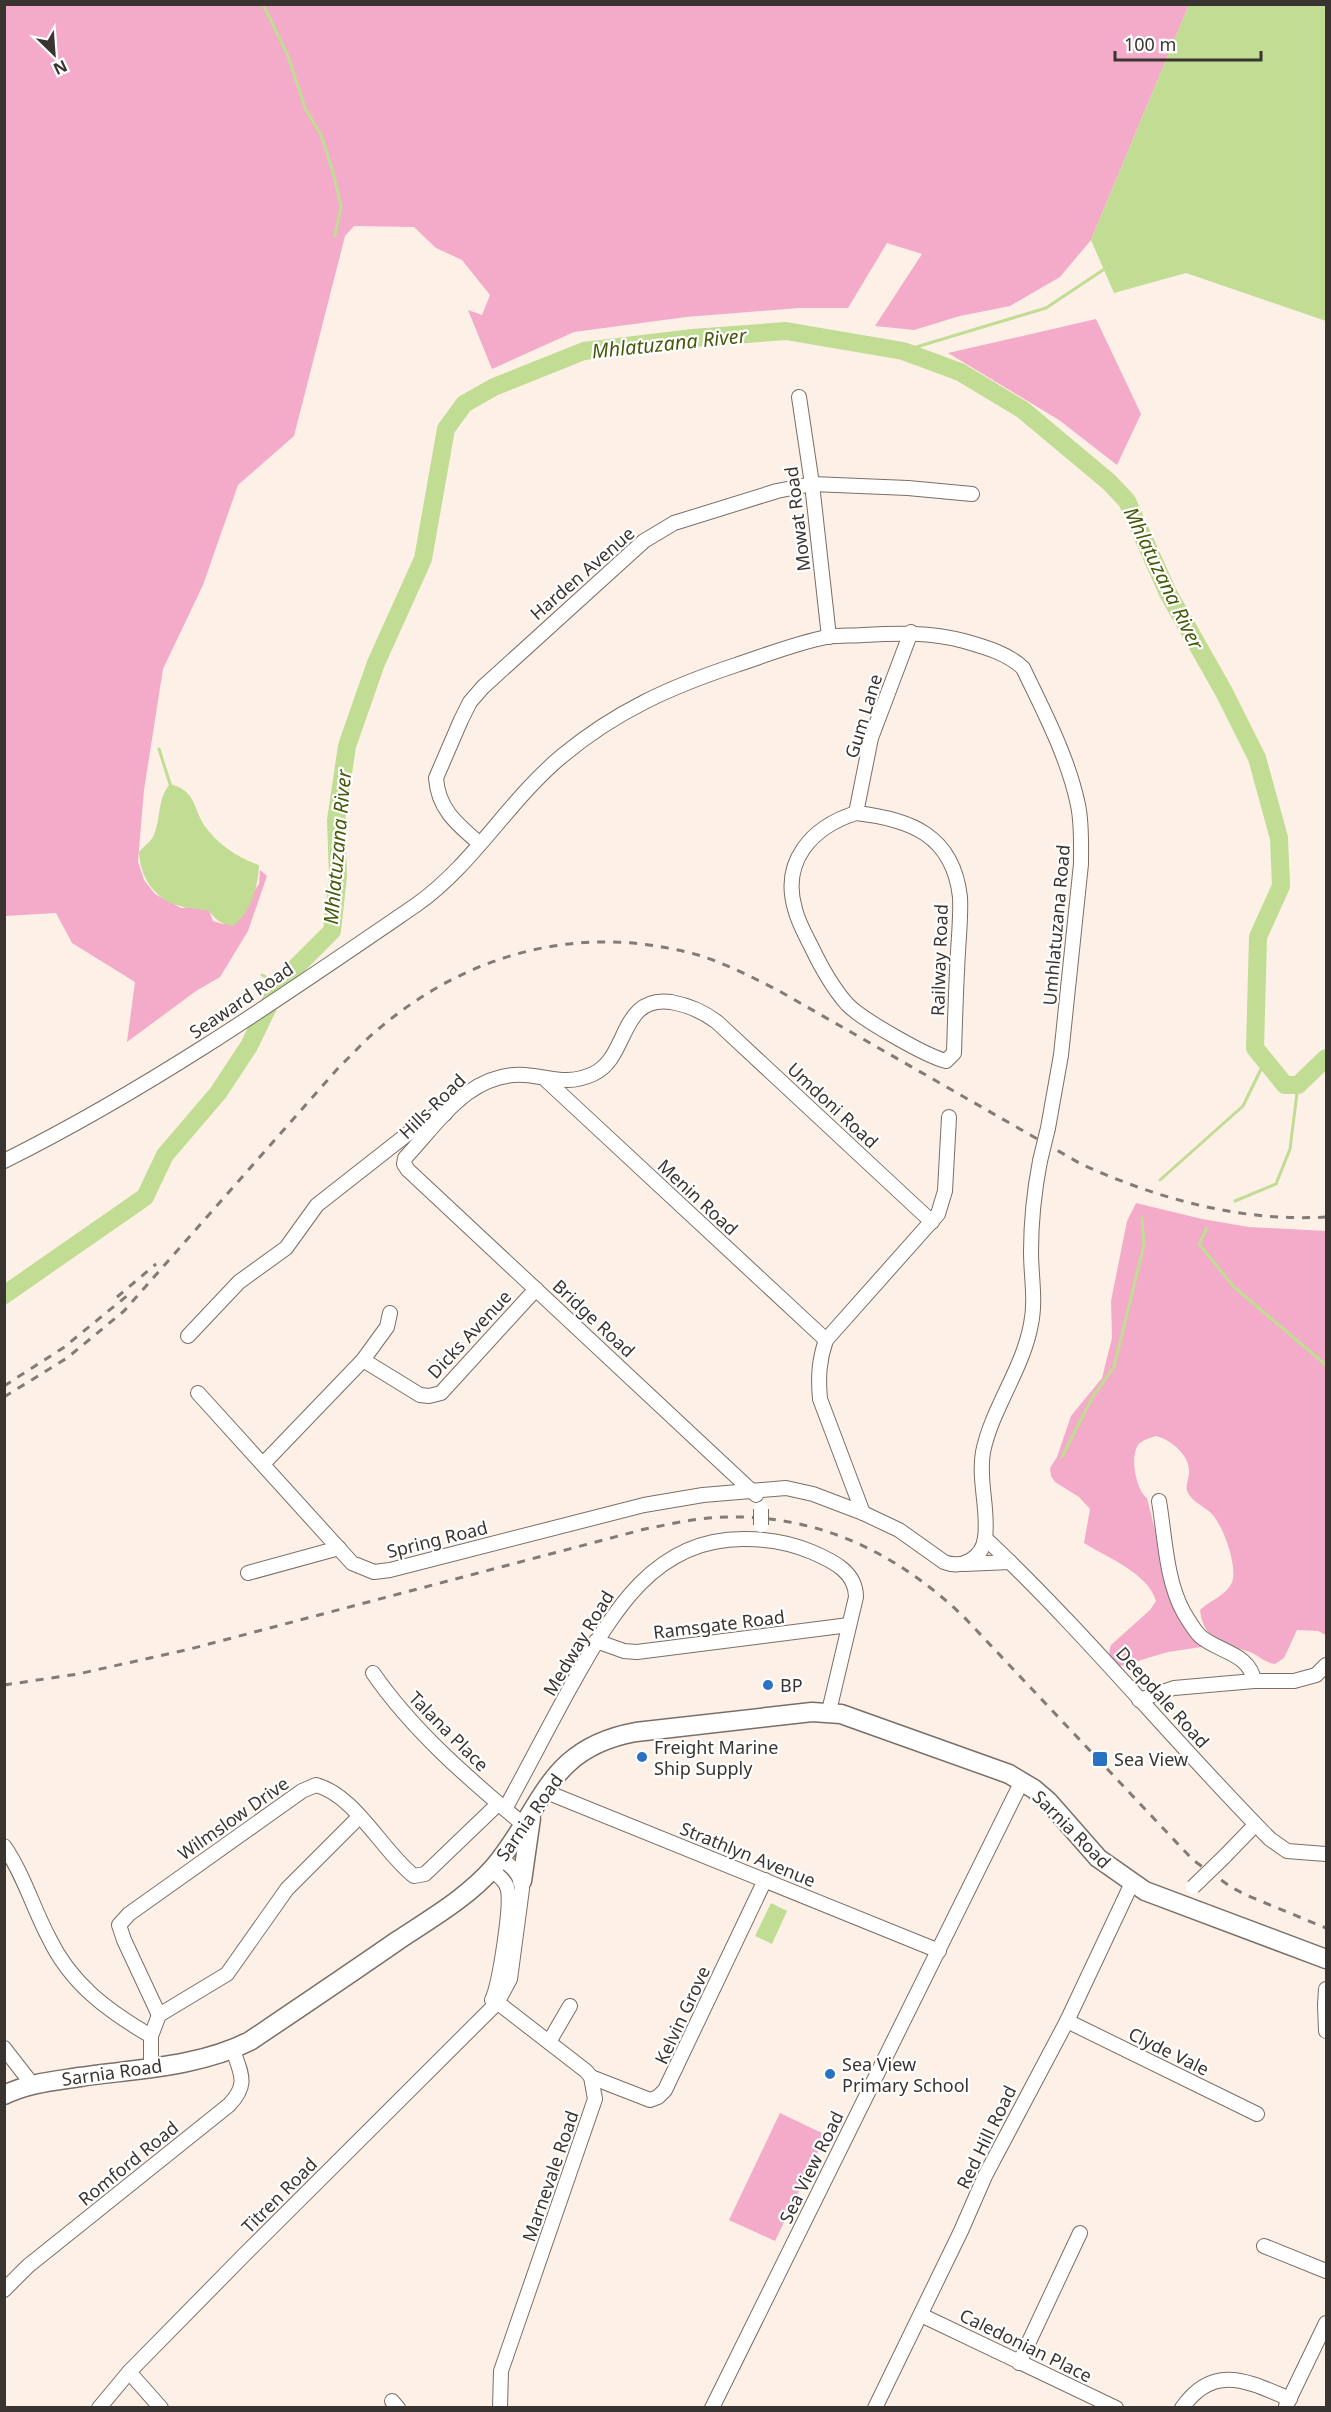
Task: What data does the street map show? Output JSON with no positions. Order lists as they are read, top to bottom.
{
  "streets": {
    "main road": ["Sarnia Road"],
    "street": [
      "Mowat Road",
      "Harden Avenue",
      "Gum Lane",
      "Umhlatuzana Road",
      "Railway Road",
      "Seaward Road",
      "Umdoni Road",
      "Hills Road",
      "Menin Road",
      "Bridge Road",
      "Dicks Avenue",
      "Spring Road",
      "Ramsgate Road",
      "Medway Road",
      "Deepdale Road",
      "Talana Place",
      "Wilmslow Drive",
      "Strathlyn Avenue",
      "Kelvin Grove",
      "Clyde Vale",
      "Red Hill Road",
      "Romford Road",
      "Sea View Road",
      "Marnevale Road",
      "Titren Road",
      "Caledonian Place"
    ]
  },
  "crossings": [
    ["Mowat Road", "Harden Avenue"],
    ["Mowat Road", "Umhlatuzana Road"],
    ["Harden Avenue", "Umhlatuzana Road"],
    ["Harden Avenue", "Seaward Road"],
    ["Gum Lane", "Umhlatuzana Road"],
    ["Gum Lane", "Railway Road"],
    ["Umhlatuzana Road", "Seaward Road"],
    ["Umhlatuzana Road", "Deepdale Road"],
    ["Umdoni Road", "Hills Road"],
    ["Hills Road", "Menin Road"],
    ["Hills Road", "Bridge Road"],
    ["Bridge Road", "Dicks Avenue"],
    ["Bridge Road", "Spring Road"],
    ["Ramsgate Road", "Medway Road"],
    ["Medway Road", "Talana Place"],
    ["Medway Road", "Sarnia Road"],
    ["Medway Road", "Wilmslow Drive"],
    ["Talana Place", "Wilmslow Drive"],
    ["Sarnia Road", "Strathlyn Avenue"],
    ["Sarnia Road", "Red Hill Road"],
    ["Sarnia Road", "Romford Road"],
    ["Sarnia Road", "Sea View Road"],
    ["Sarnia Road", "Titren Road"],
    ["Strathlyn Avenue", "Kelvin Grove"],
    ["Strathlyn Avenue", "Sea View Road"],
    ["Kelvin Grove", "Marnevale Road"],
    ["Clyde Vale", "Red Hill Road"],
    ["Red Hill Road", "Caledonian Place"]
  ],
  "water": ["Mhlatuzana River"],
  "places": {
    "other": ["BP", "Freight Marine Ship Supply", "Sea View Primary School"],
    "transit": ["Sea View"]
  },
  "scale_bar": "100 m",
  "north": "bottom right"
}
